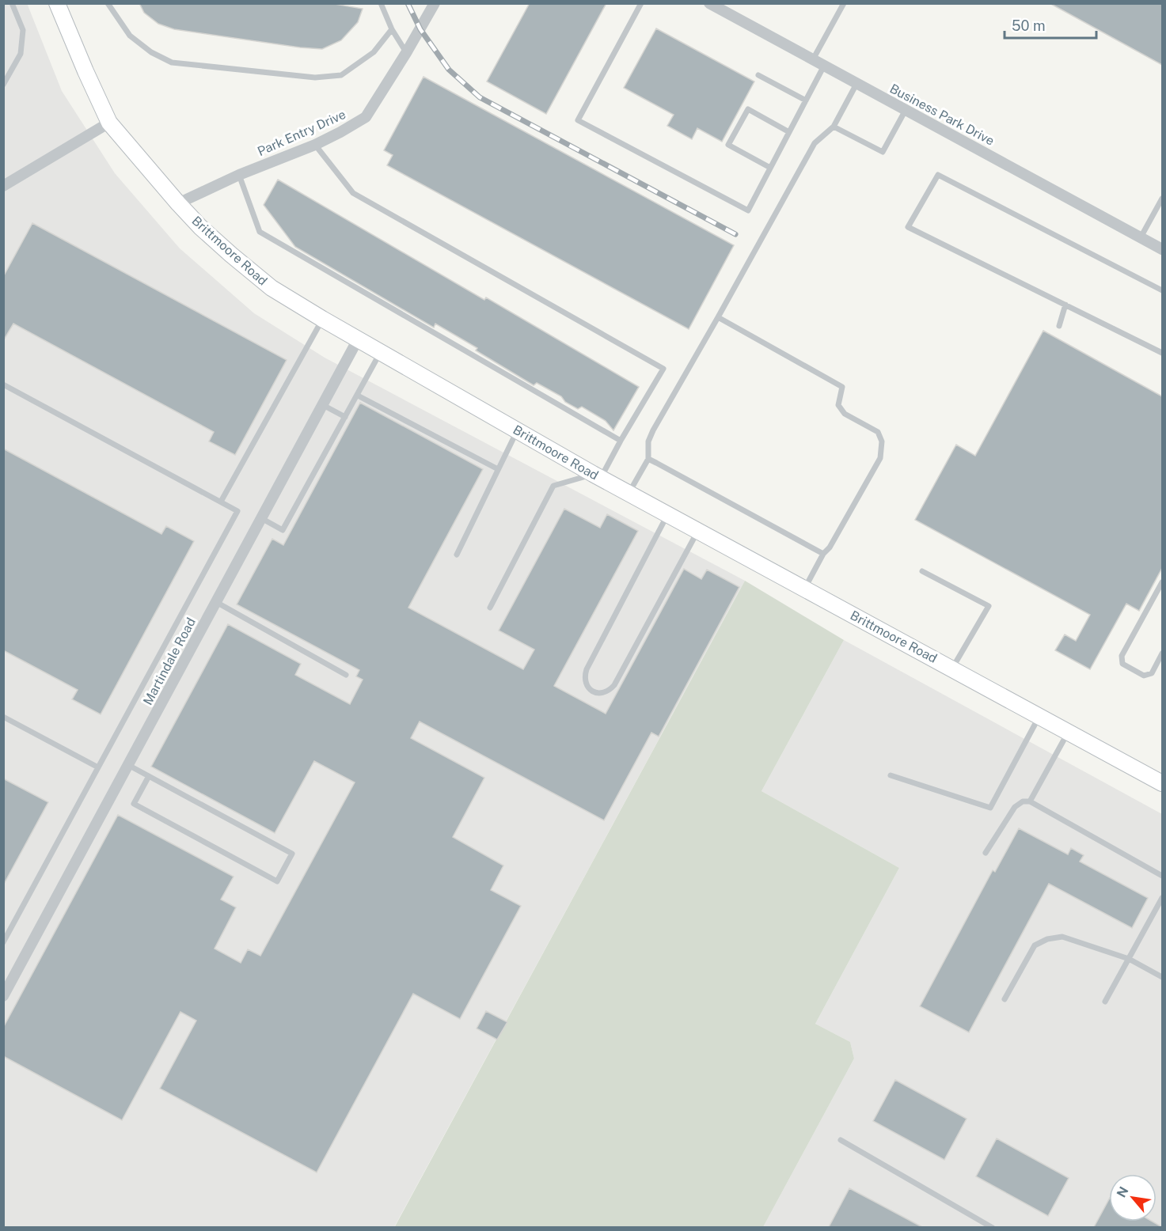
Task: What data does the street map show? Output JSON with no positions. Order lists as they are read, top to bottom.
{
  "streets": {
    "main road": ["Brittmoore Road"],
    "street": ["Business Park Drive", "Park Entry Drive", "Martindale Road"]
  },
  "crossings": [
    ["Park Entry Drive", "Brittmoore Road"],
    ["Brittmoore Road", "Martindale Road"]
  ],
  "scale_bar": "50 m",
  "north": "top left"
}
